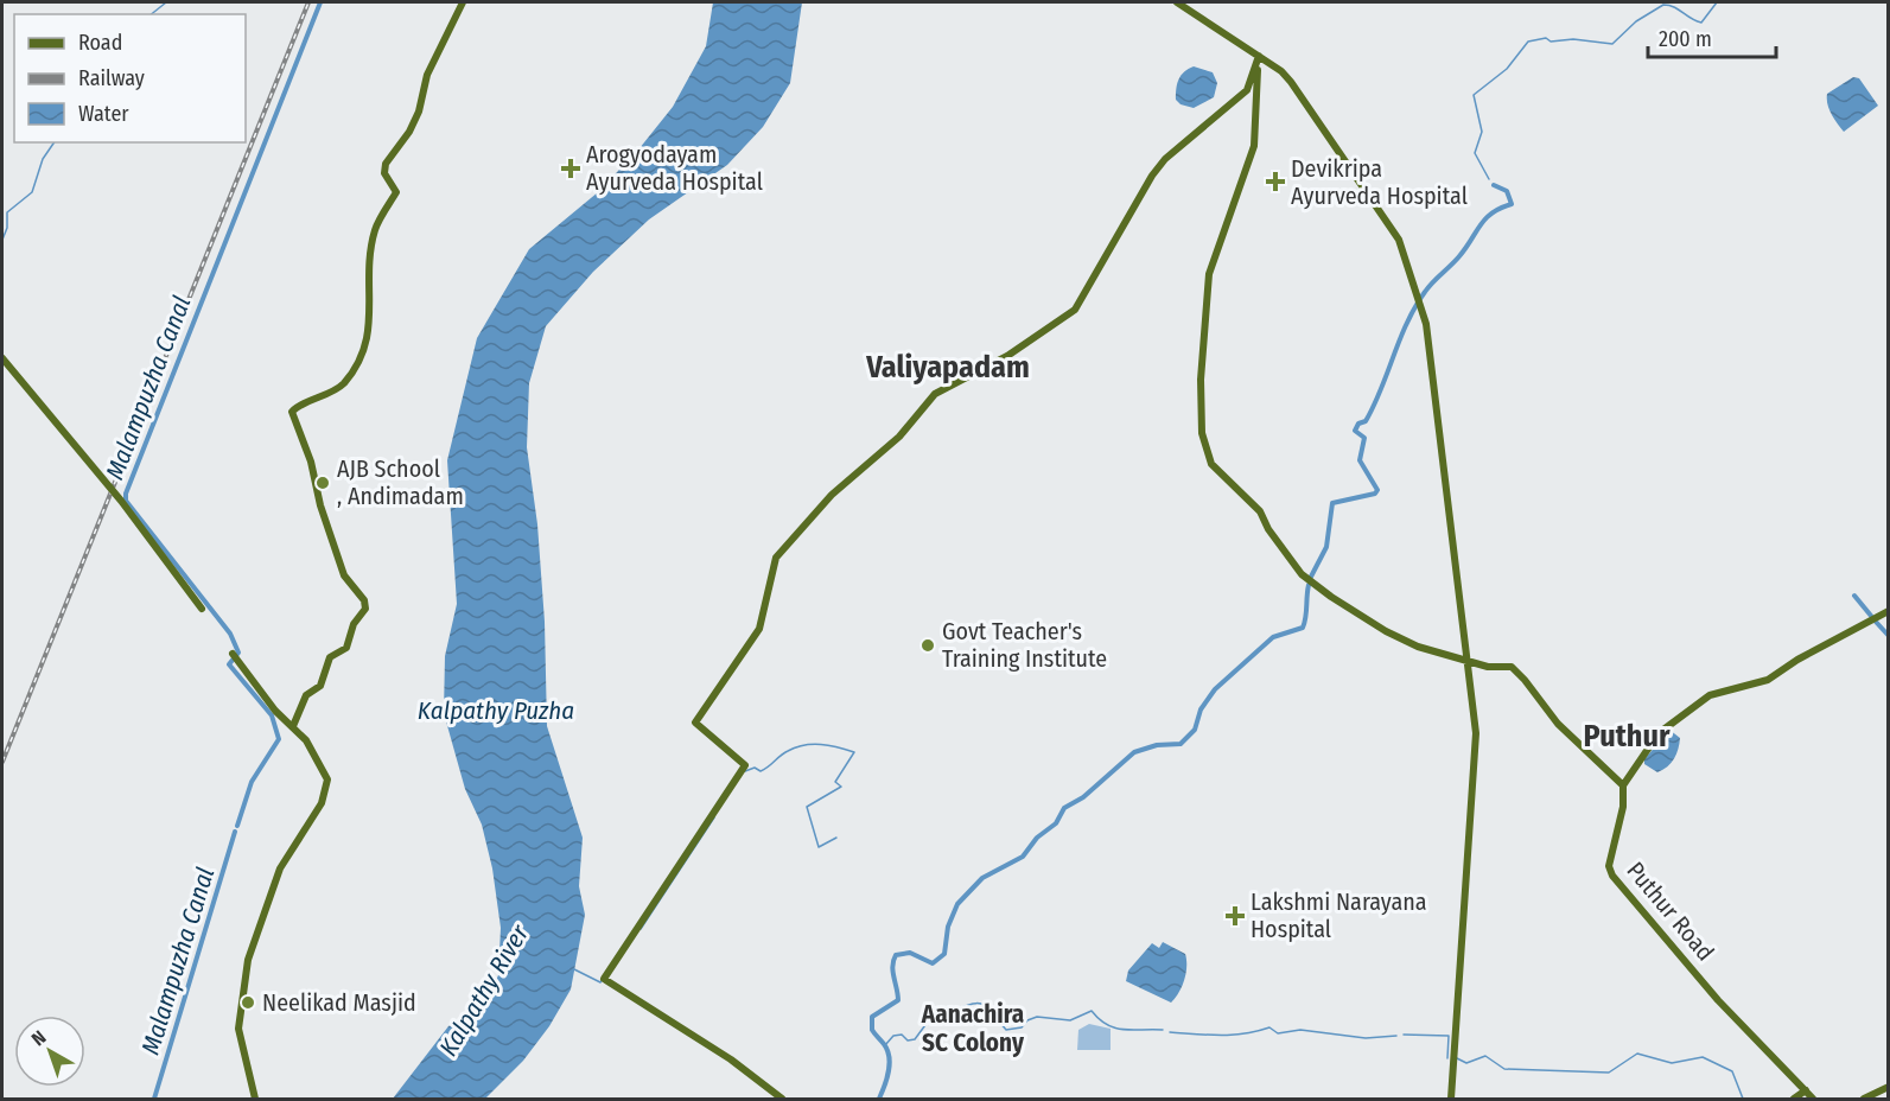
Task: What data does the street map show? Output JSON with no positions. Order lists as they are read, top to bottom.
{
  "streets": {
    "street": ["Puthur Road"]
  },
  "districts": ["Valiyapadam", "Puthur", "Aanachira SC Colony"],
  "water": ["Malampuzha Canal", "Kalpathy Puzha", "Kalpathy River"],
  "places": {
    "health": ["Arogyodayam Ayurveda Hospital", "Devikripa Ayurveda Hospital", "Lakshmi Narayana Hospital"],
    "other": ["AJB School , Andimadam", "Govt Teacher's Training Institute", "Neelikad Masjid"]
  },
  "legend": ["Road", "Railway", "Water"],
  "scale_bar": "200 m",
  "north": "top left"
}
